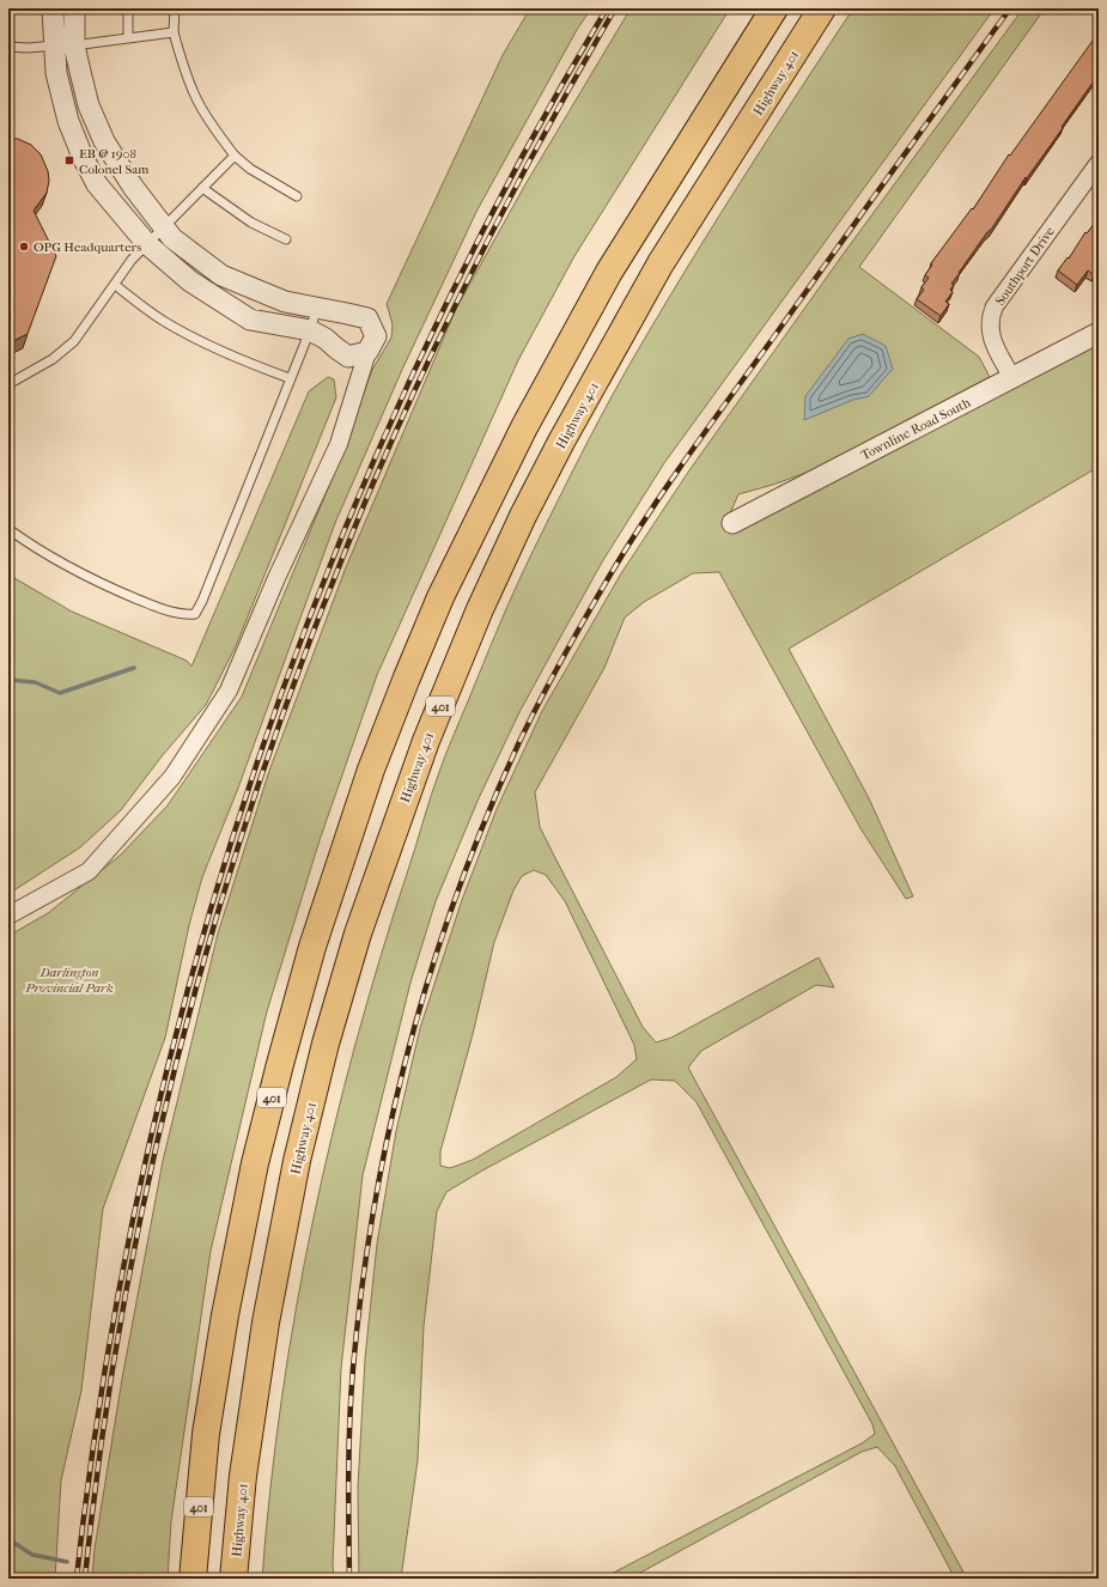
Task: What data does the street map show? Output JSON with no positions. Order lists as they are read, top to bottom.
{
  "streets": {
    "highway": ["Highway 401", "401"],
    "street": ["Southport Drive", "Townline Road South"]
  },
  "crossings": [
    ["Southport Drive", "Townline Road South"]
  ],
  "parks": ["Darlington Provincial Park"],
  "places": {
    "transit": ["EB @ 1908 Colonel Sam"],
    "other": ["OPG Headquarters"]
  }
}
